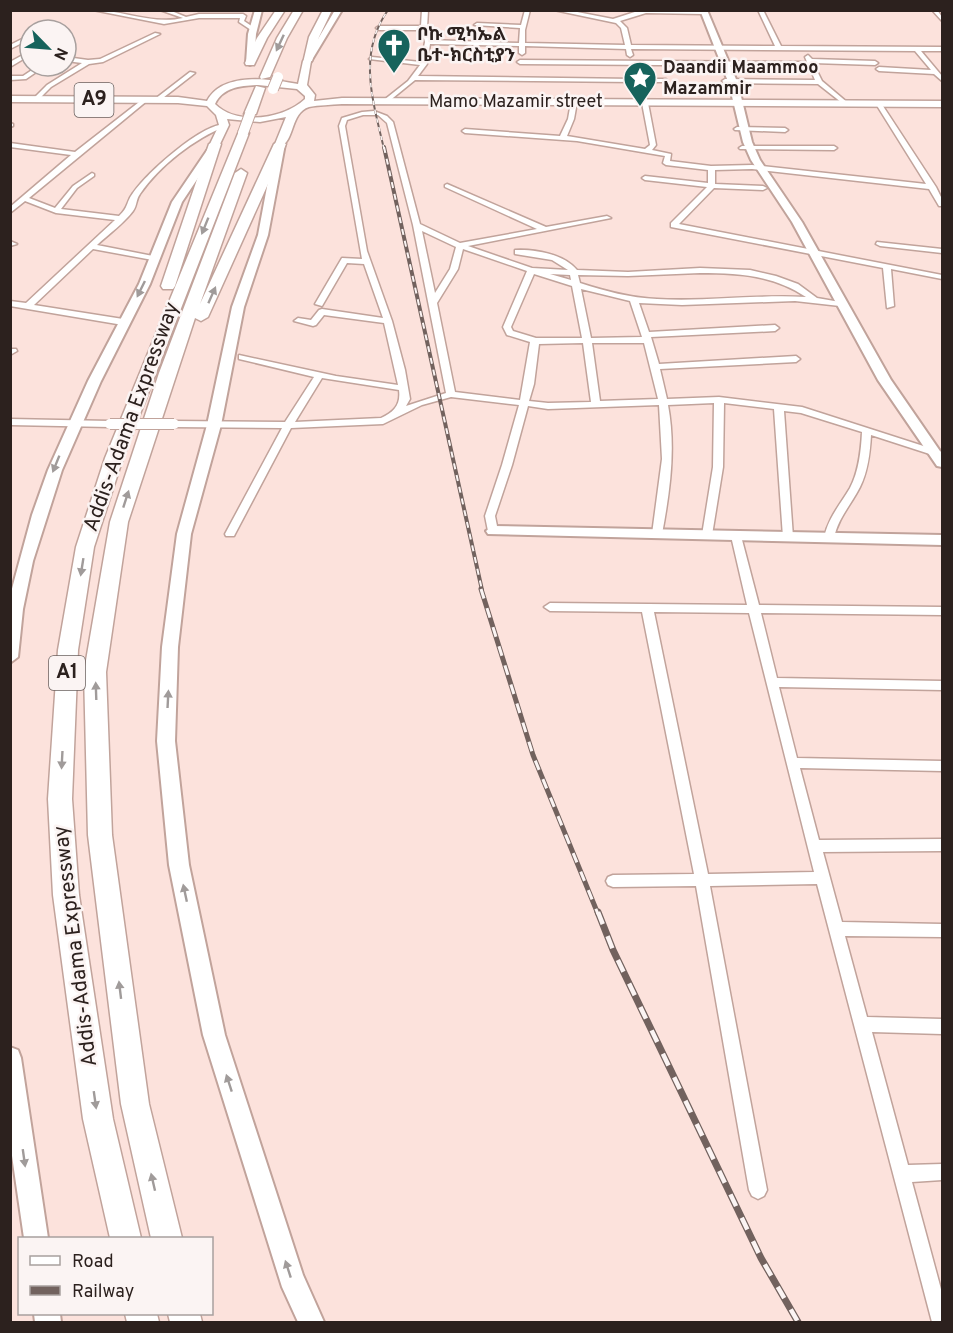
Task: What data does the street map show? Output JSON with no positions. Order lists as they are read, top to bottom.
{
  "streets": {
    "highway": ["Addis-Adama Expressway", "A1"],
    "main road": ["A9", "Mamo Mazamir street"]
  },
  "places": {
    "church": ["ቦኩ ሚካኤል ቤተ-ክርስቲያን"],
    "place": ["Daandii Maammoo Mazammir"]
  },
  "legend": ["Road", "Railway"],
  "north": "bottom right"
}
